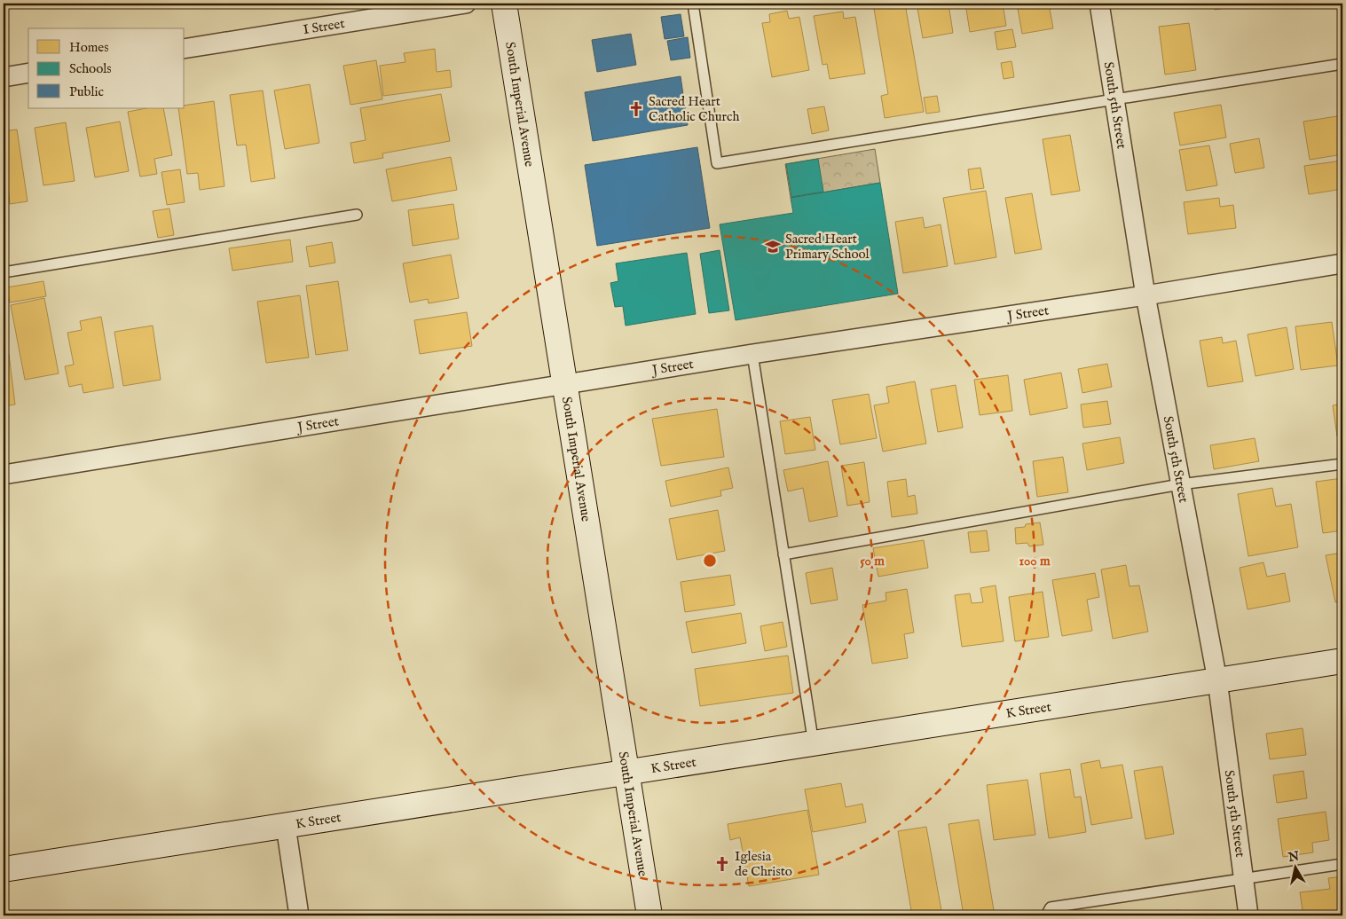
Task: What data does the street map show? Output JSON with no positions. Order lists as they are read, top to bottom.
{
  "streets": {
    "street": [
      "I Street",
      "South Imperial Avenue",
      "South 5th Street",
      "J Street",
      "K Street"
    ]
  },
  "crossings": [
    ["South Imperial Avenue", "J Street"],
    ["South Imperial Avenue", "K Street"],
    ["South 5th Street", "J Street"],
    ["South 5th Street", "K Street"]
  ],
  "places": {
    "church": ["Sacred Heart Catholic Church", "Iglesia de Christo"],
    "school or university": ["Sacred Heart Primary School"]
  },
  "legend": ["Homes", "Schools", "Public"],
  "north": "top",
  "rings": ["50 m", "100 m"]
}
